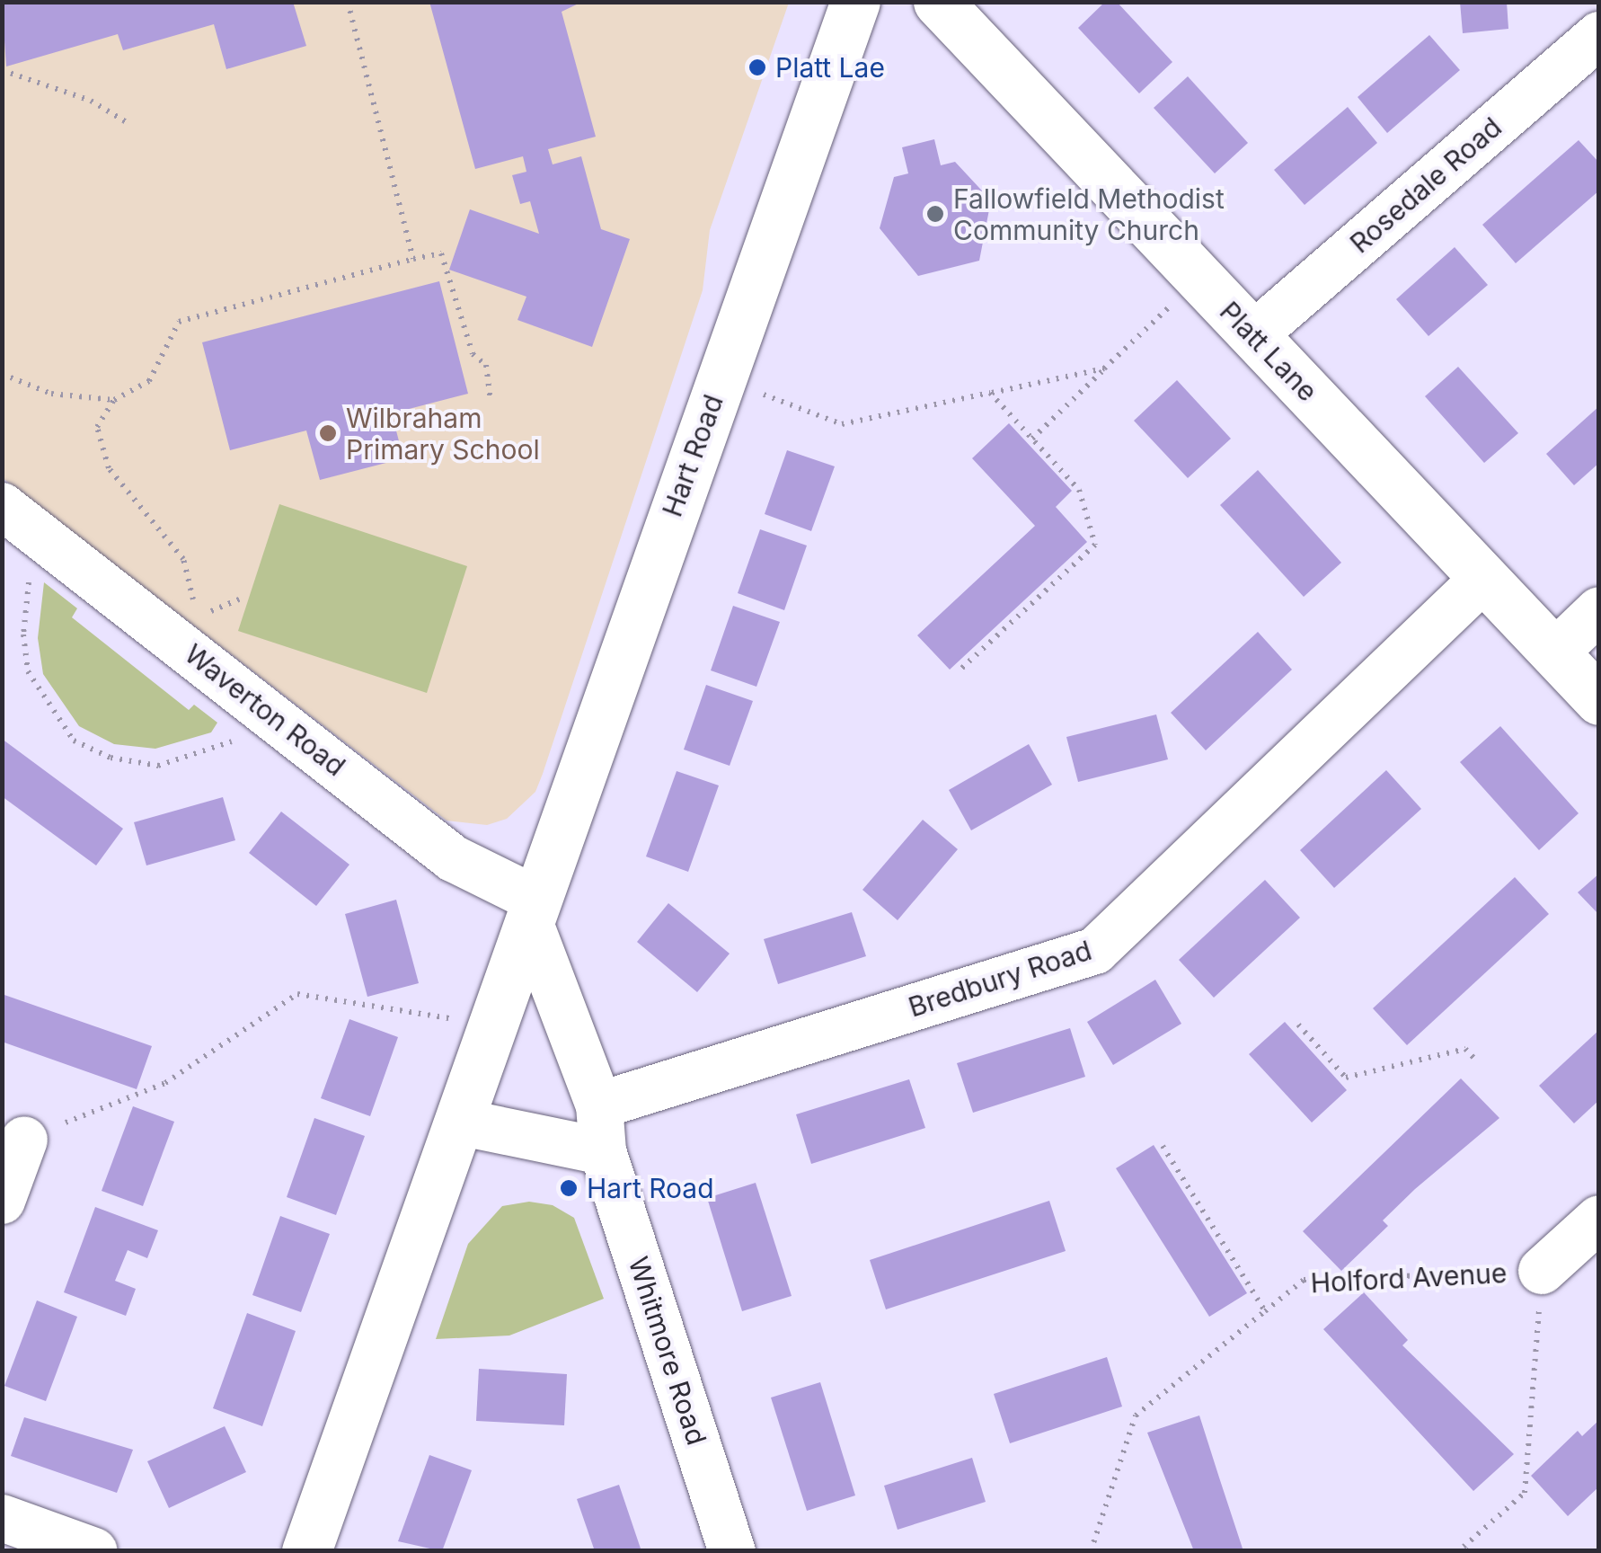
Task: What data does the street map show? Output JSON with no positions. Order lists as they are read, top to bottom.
{
  "streets": {
    "street": [
      "Rosedale Road",
      "Platt Lane",
      "Hart Road",
      "Waverton Road",
      "Bredbury Road",
      "Holford Avenue",
      "Whitmore Road"
    ]
  },
  "crossings": [
    ["Rosedale Road", "Platt Lane"],
    ["Platt Lane", "Bredbury Road"],
    ["Hart Road", "Waverton Road"],
    ["Hart Road", "Whitmore Road"],
    ["Waverton Road", "Whitmore Road"],
    ["Bredbury Road", "Whitmore Road"]
  ],
  "places": [
    "Platt Lae",
    "Fallowfield Methodist Community Church",
    "Wilbraham Primary School",
    "Hart Road"
  ]
}
